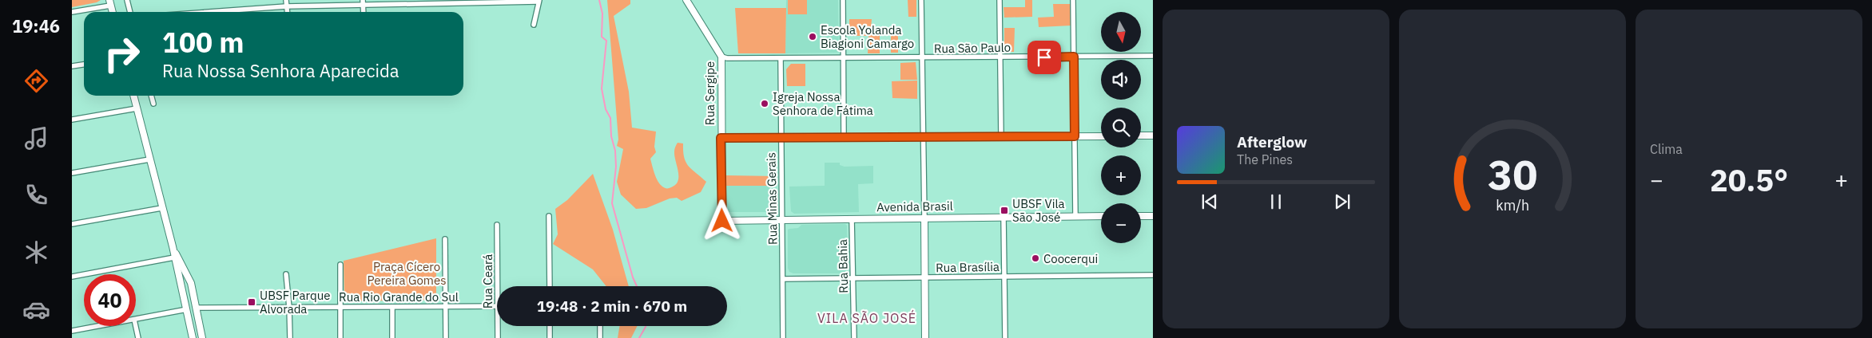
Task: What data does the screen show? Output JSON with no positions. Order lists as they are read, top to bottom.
{
  "streets": {
    "street": [
      "Rua São Paulo",
      "Rua Sergipe",
      "Rua Minas Gerais",
      "Avenida Brasil",
      "Rua Bahia",
      "Rua Brasília",
      "Rua Ceará",
      "Rua Rio Grande do Sul"
    ]
  },
  "crossings": [
    ["Rua São Paulo", "Rua Sergipe"],
    ["Rua São Paulo", "Rua Minas Gerais"],
    ["Rua Sergipe", "Avenida Brasil"],
    ["Rua Minas Gerais", "Avenida Brasil"],
    ["Rua Minas Gerais", "Rua Brasília"],
    ["Avenida Brasil", "Rua Bahia"],
    ["Rua Bahia", "Rua Brasília"]
  ],
  "districts": ["VILA SÃO JOSÉ"],
  "parks": ["Praça Cícero Pereira Gomes"],
  "places": {
    "other": ["Escola Yolanda Biagioni Camargo", "Igreja Nossa Senhora de Fátima", "Coocerqui"],
    "transit": ["UBSF Vila São José", "UBSF Parque Alvorada"]
  },
  "north": "bottom",
  "page": {
    "tabs": "19:46",
    "tile": "Clima",
    "map_buttons": ["+", "−"],
    "turn": ["100 m", "Rua Nossa Senhora Aparecida"],
    "song": ["Afterglow", "The Pines"],
    "heat": ["−", "20.5°", "+"],
    "limit": "40",
    "trip": "19:48 · 2 min · 670 m",
    "gauge": ["30", "km/h"]
  }
}
